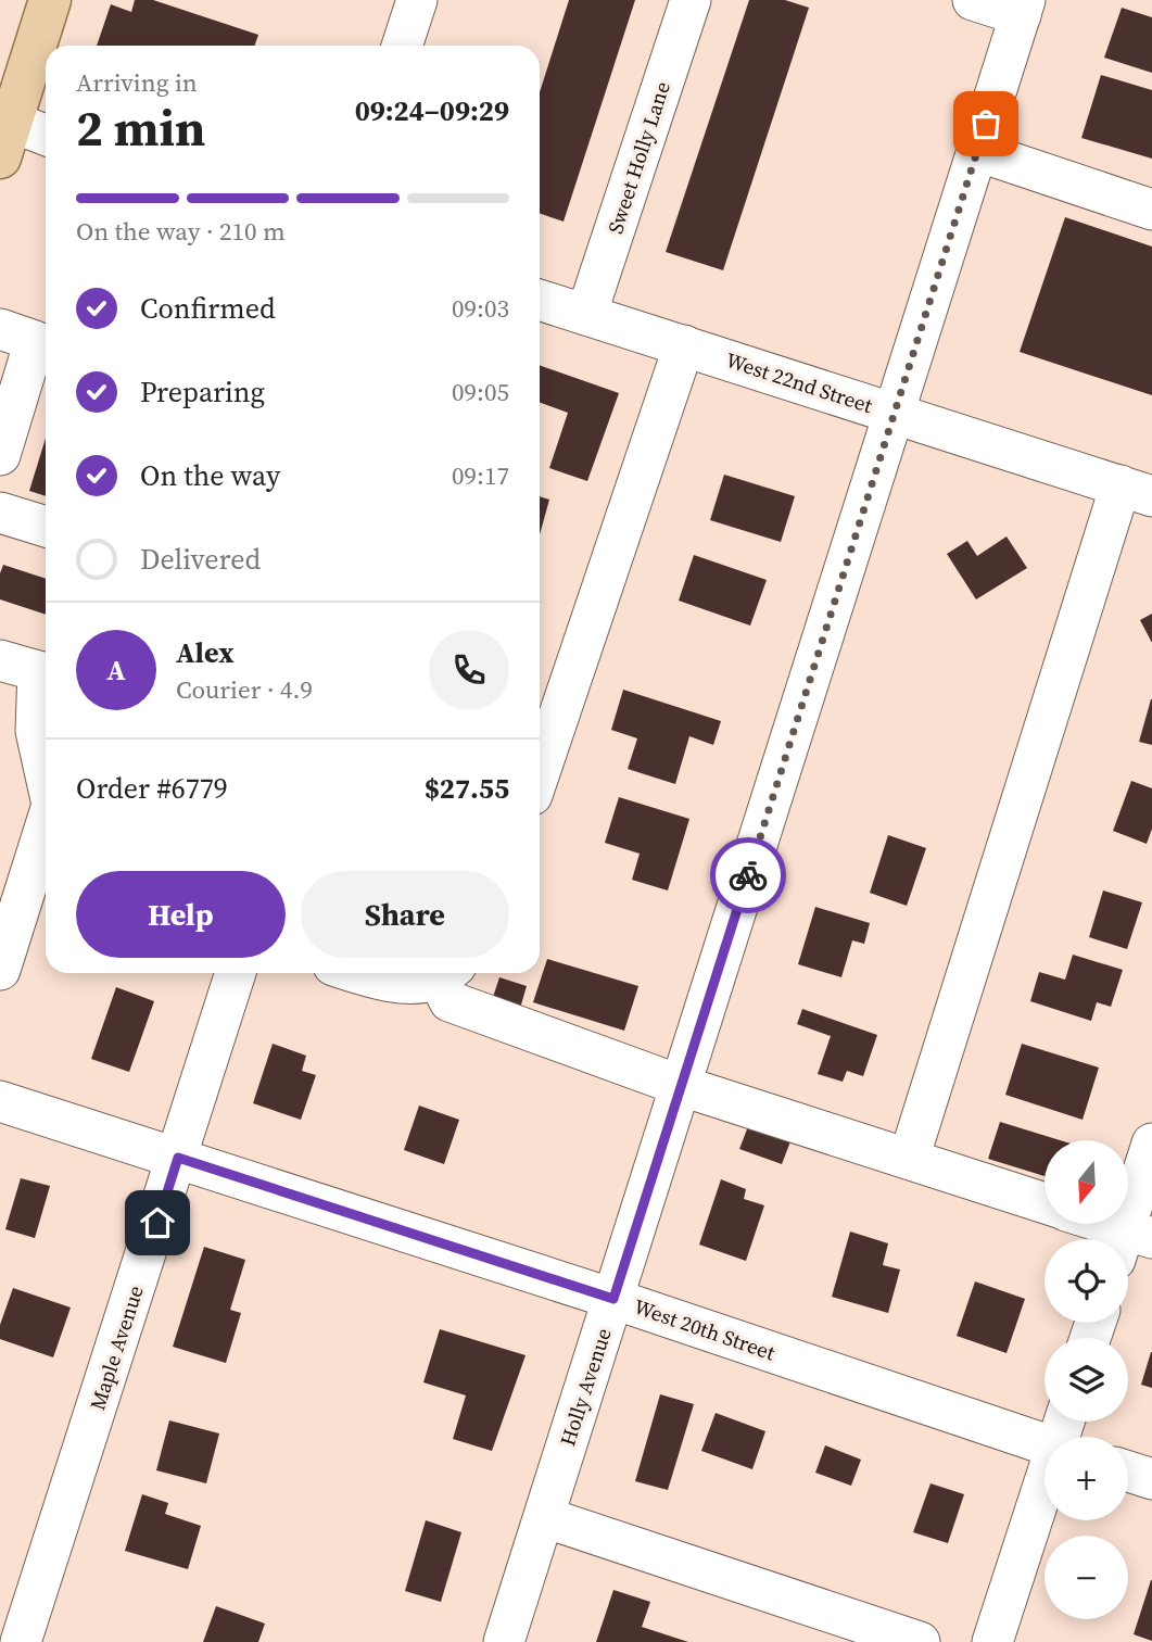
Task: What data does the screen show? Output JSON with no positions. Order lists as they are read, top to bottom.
{
  "streets": {
    "street": [
      "Sweet Holly Lane",
      "West 22nd Street",
      "West 20th Street",
      "Maple Avenue",
      "Holly Avenue"
    ]
  },
  "crossings": [
    ["Sweet Holly Lane", "West 22nd Street"],
    ["West 22nd Street", "Holly Avenue"],
    ["West 20th Street", "Maple Avenue"],
    ["West 20th Street", "Holly Avenue"]
  ],
  "north": "bottom",
  "page": {
    "heading": ["2 min", "Arriving in", "09:24–09:29"],
    "panel": [
      "Alex",
      "Courier · 4.9",
      "Order #6779",
      "$27.55"
    ],
    "bar": "On the way · 210 m",
    "list": [
      ["Confirmed", "09:03"],
      ["Preparing", "09:05"],
      ["On the way", "09:17"],
      "Delivered"
    ],
    "round": "A",
    "buttons": ["Help", "Share"],
    "map_buttons": ["+", "−"]
  }
}
